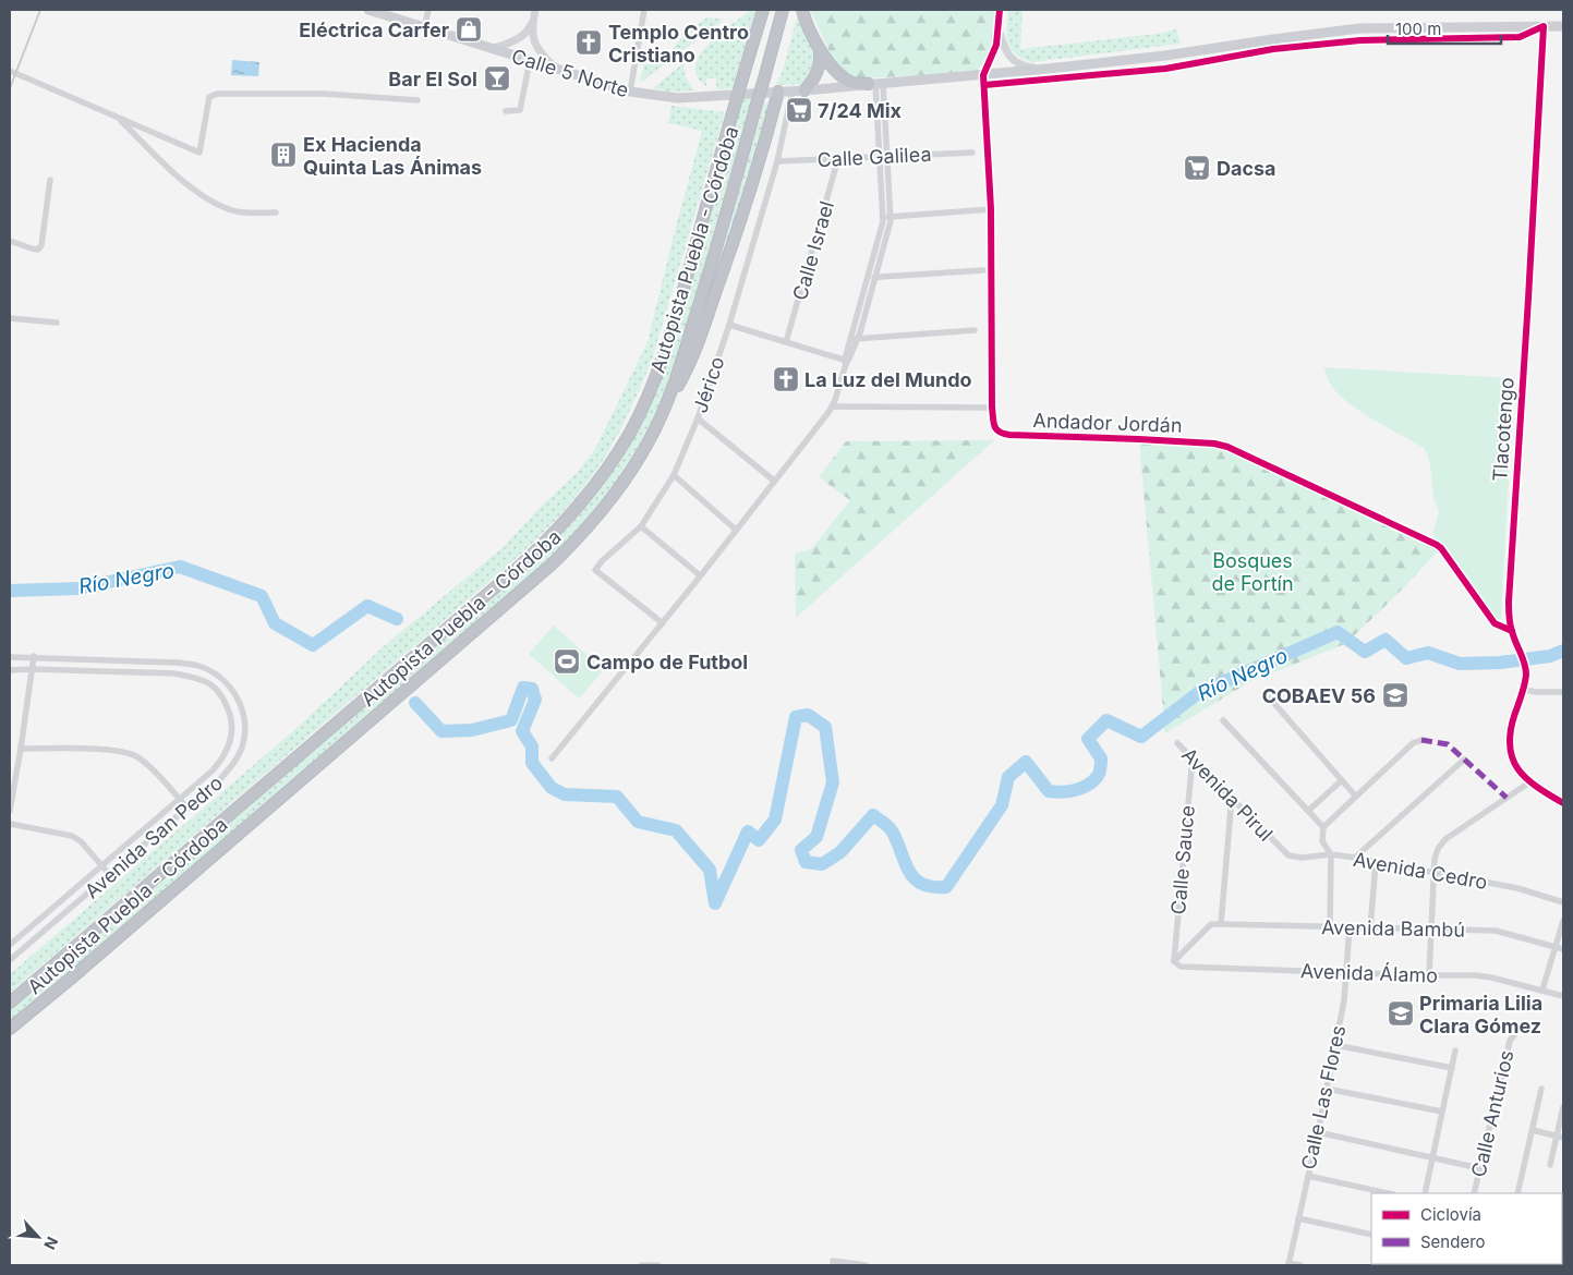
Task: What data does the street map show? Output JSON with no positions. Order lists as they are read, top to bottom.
{
  "streets": {
    "highway": ["Autopista Puebla - Córdoba"],
    "main road": ["Calle 5 Norte"],
    "street": [
      "Calle Galilea",
      "Calle Israel",
      "Jérico",
      "Andador Jordán",
      "Tlacotengo",
      "Avenida Pirul",
      "Avenida San Pedro",
      "Calle Sauce",
      "Avenida Cedro",
      "Avenida Bambú",
      "Avenida Álamo",
      "Calle Las Flores",
      "Calle Anturios"
    ]
  },
  "crossings": [
    ["Calle 5 Norte", "Jérico"],
    ["Calle 5 Norte", "Andador Jordán"],
    ["Calle 5 Norte", "Tlacotengo"],
    ["Calle Galilea", "Calle Israel"],
    ["Calle Galilea", "Jérico"],
    ["Andador Jordán", "Tlacotengo"],
    ["Avenida Pirul", "Calle Sauce"],
    ["Avenida Pirul", "Avenida Cedro"],
    ["Calle Sauce", "Avenida Álamo"],
    ["Avenida Bambú", "Calle Las Flores"],
    ["Avenida Álamo", "Calle Las Flores"]
  ],
  "water": ["Río Negro"],
  "parks": ["Bosques de Fortín"],
  "places": {
    "shop": ["Eléctrica Carfer"],
    "church": ["Templo Centro Cristiano", "La Luz del Mundo"],
    "bar": ["Bar El Sol"],
    "supermarket": ["7/24 Mix", "Dacsa"],
    "building": ["Ex Hacienda Quinta Las Ánimas"],
    "sports": ["Campo de Futbol"],
    "school or university": ["COBAEV 56", "Primaria Lilia Clara Gómez"]
  },
  "legend": ["Ciclovía", "Sendero"],
  "scale_bar": "100 m",
  "north": "bottom right"
}
